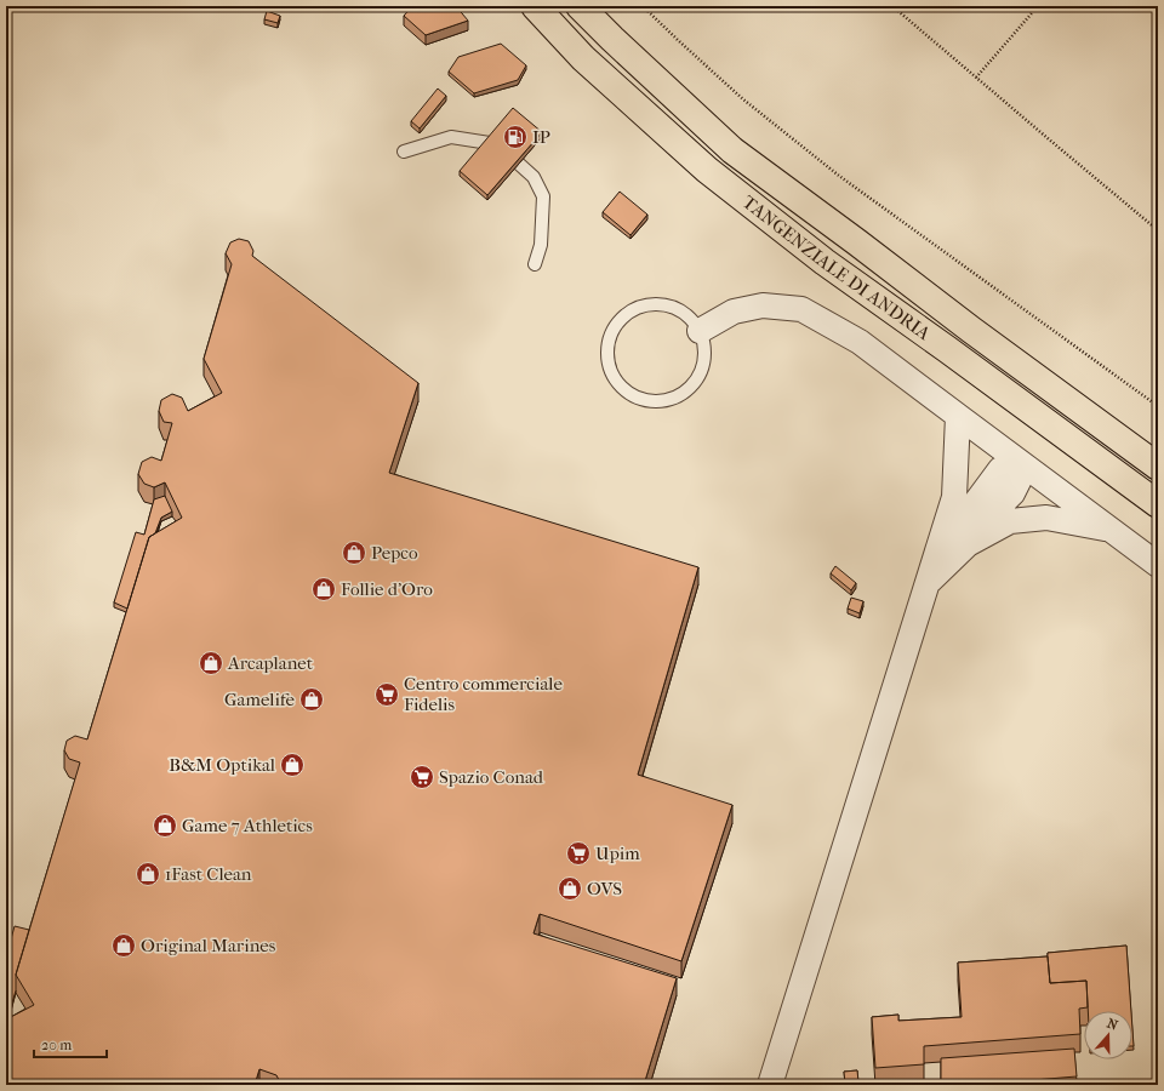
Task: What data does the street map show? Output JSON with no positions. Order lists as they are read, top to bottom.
{
  "streets": {
    "main road": ["TANGENZIALE DI ANDRIA"]
  },
  "places": {
    "fuel station": ["IP"],
    "shop": [
      "Pepco",
      "Follie d'Oro",
      "Arcaplanet",
      "Gamelife",
      "B&M Optikal",
      "Game 7 Athletics",
      "1Fast Clean",
      "OVS",
      "Original Marines"
    ],
    "supermarket": ["Centro commerciale Fidelis", "Spazio Conad", "Upim"]
  },
  "scale_bar": "20 m",
  "north": "top"
}
